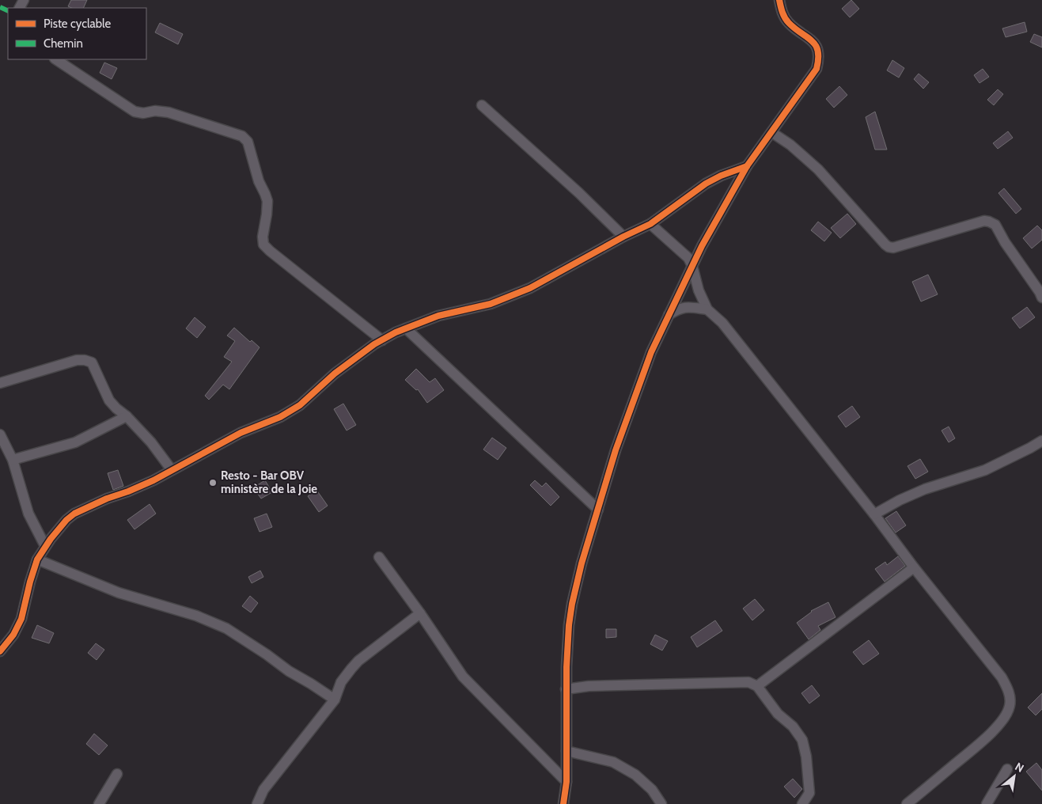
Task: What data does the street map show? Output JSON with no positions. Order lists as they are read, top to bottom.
{
  "places": ["Resto - Bar OBV ministère de la Joie"],
  "legend": ["Piste cyclable", "Chemin"],
  "north": "top right"
}
